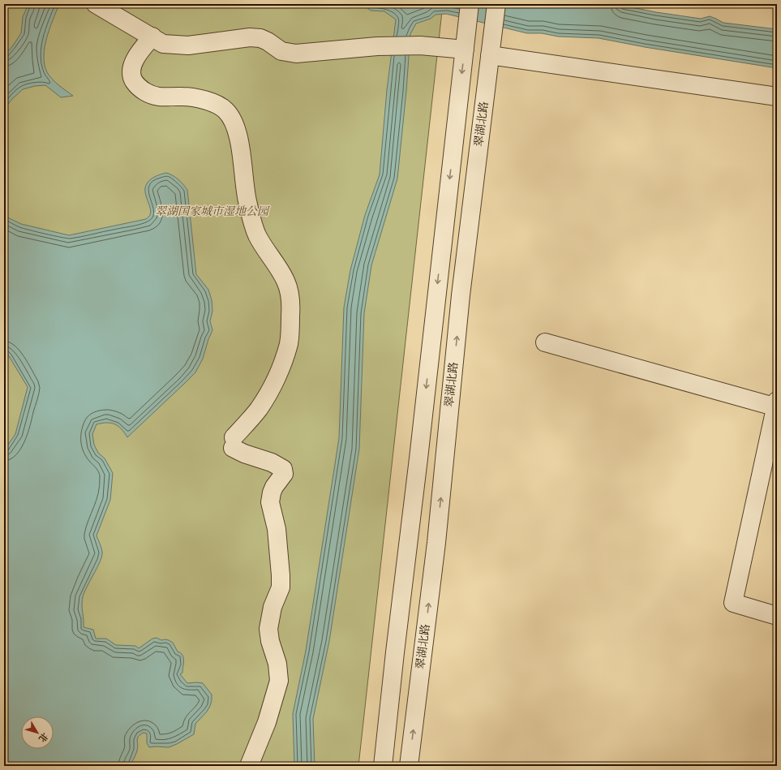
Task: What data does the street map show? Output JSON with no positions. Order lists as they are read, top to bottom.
{
  "streets": {
    "street": ["翠湖北路"]
  },
  "parks": ["翠湖国家城市湿地公园"],
  "north": "bottom right"
}
